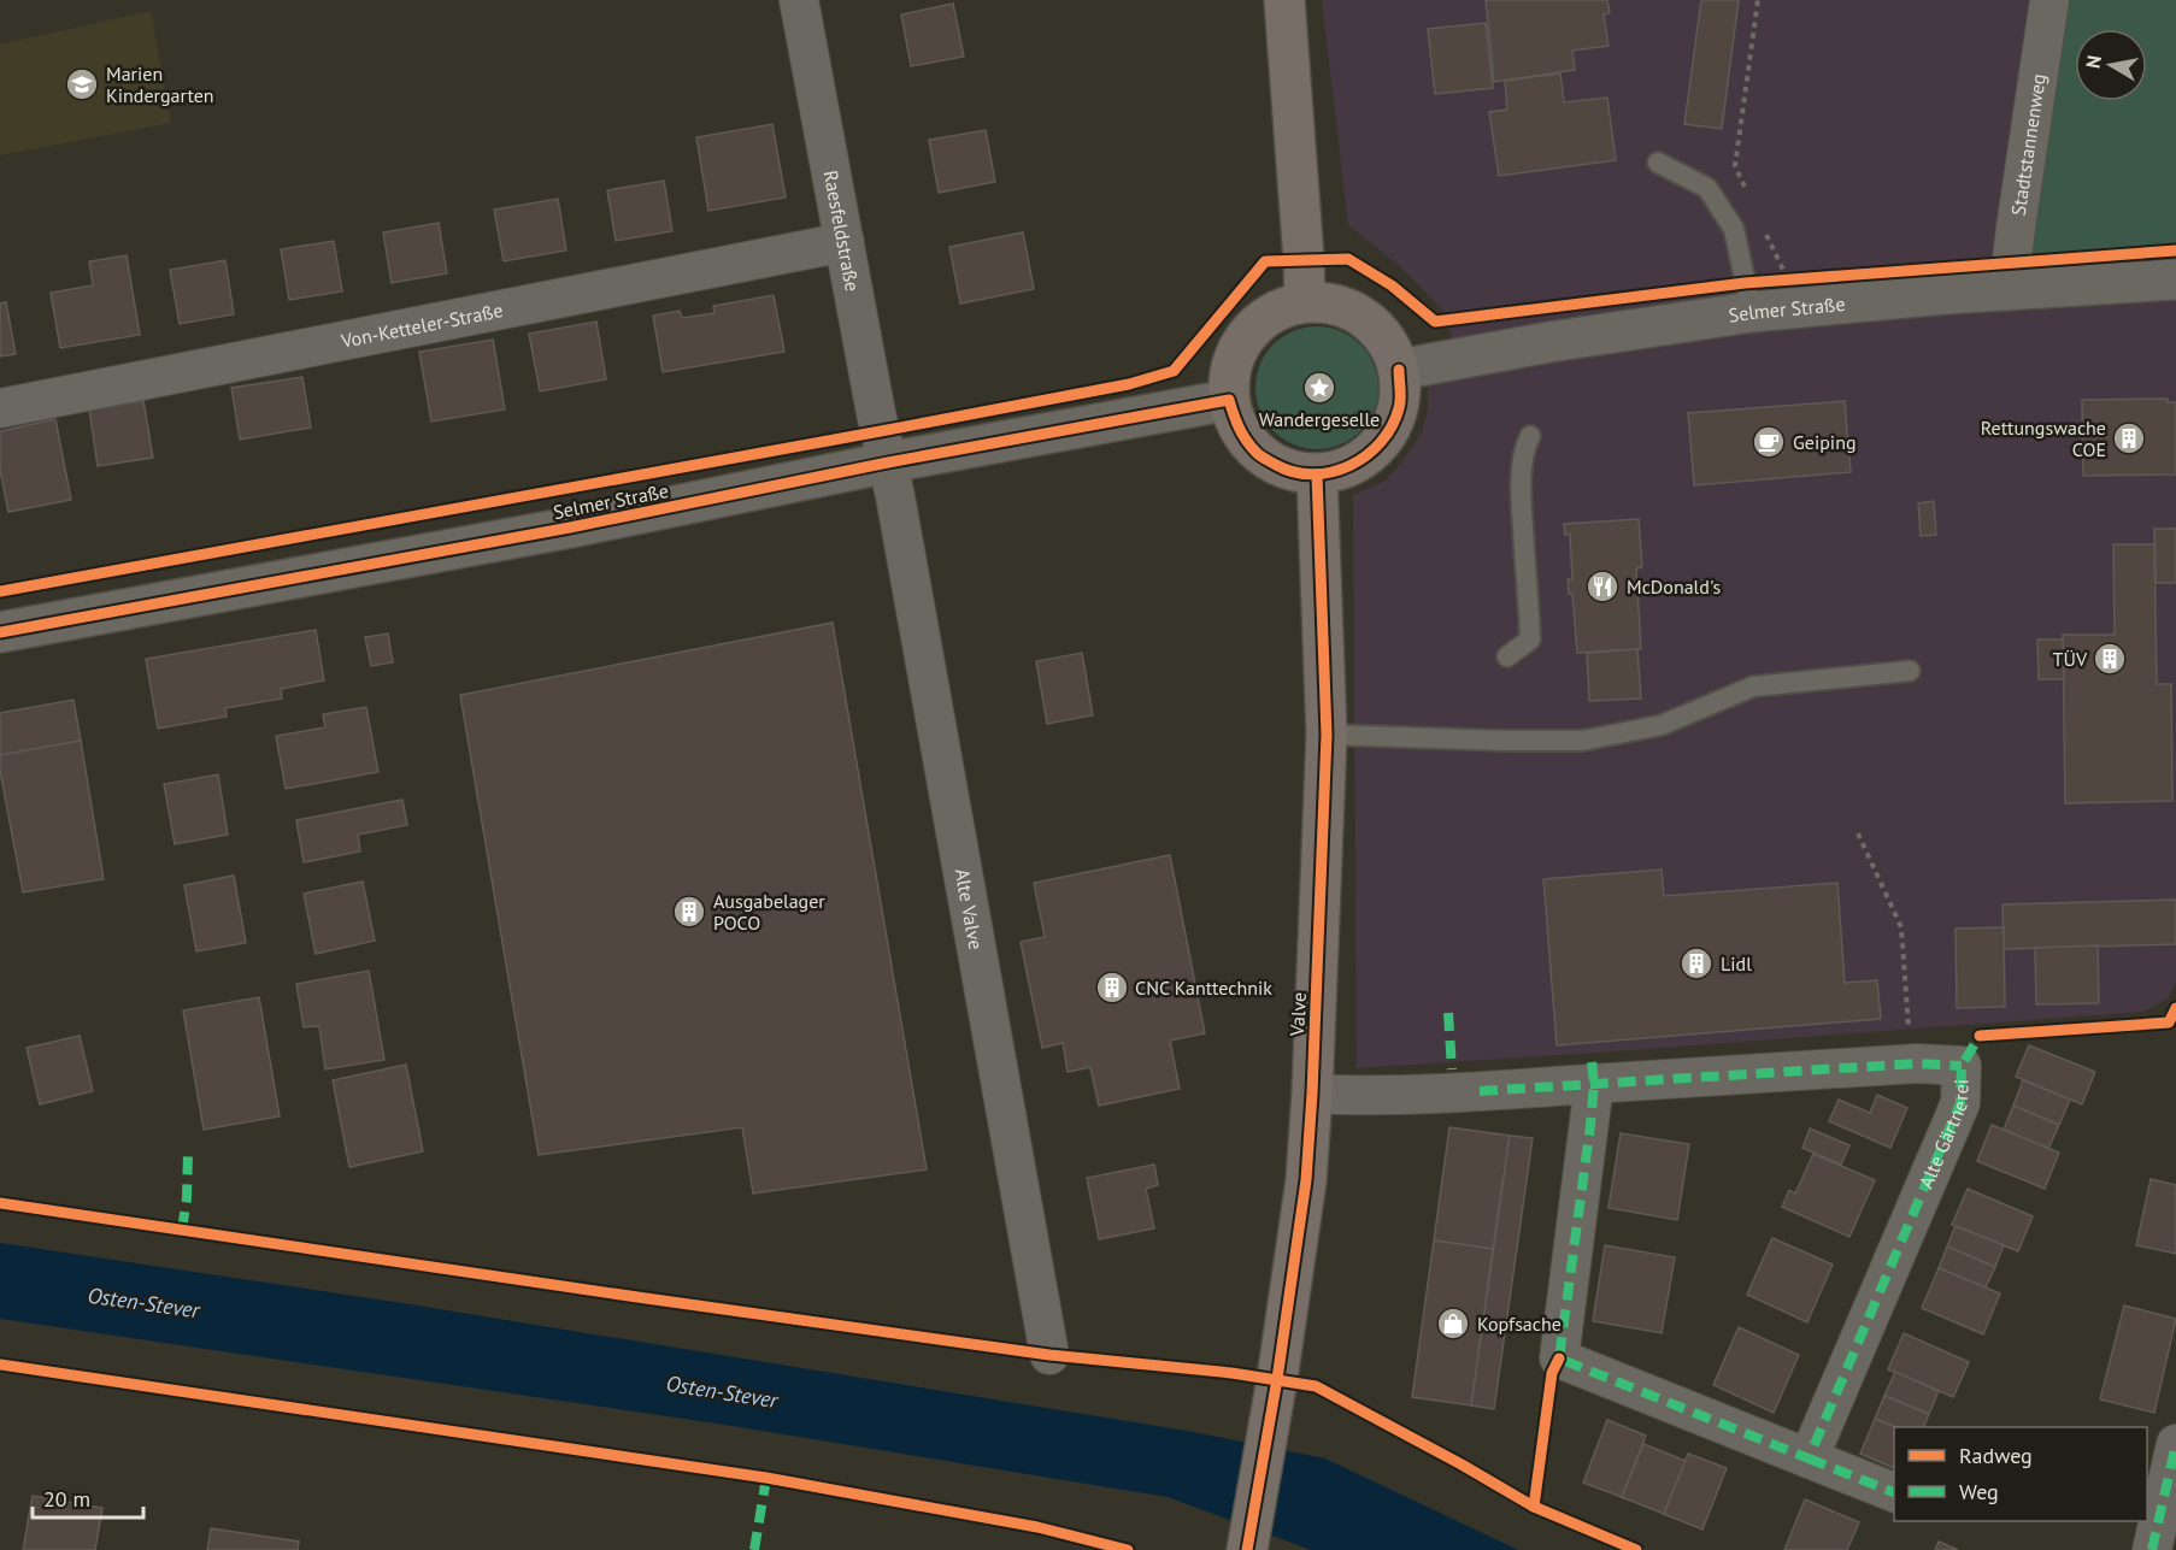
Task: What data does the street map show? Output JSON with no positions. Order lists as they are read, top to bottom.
{
  "streets": {
    "main road": ["Valve"],
    "street": [
      "Stadtstannenweg",
      "Raesfeldstraße",
      "Selmer Straße",
      "Von-Ketteler-Straße",
      "Alte Valve",
      "Alte Gärtnerei"
    ]
  },
  "crossings": [
    ["Stadtstannenweg", "Selmer Straße"],
    ["Raesfeldstraße", "Selmer Straße"],
    ["Raesfeldstraße", "Von-Ketteler-Straße"],
    ["Raesfeldstraße", "Alte Valve"],
    ["Selmer Straße", "Alte Valve"],
    ["Selmer Straße", "Valve"],
    ["Valve", "Alte Gärtnerei"]
  ],
  "water": ["Osten-Stever"],
  "places": {
    "school or university": ["Marien Kindergarten"],
    "place": ["Wandergeselle"],
    "building": [
      "Rettungswache COE",
      "TÜV",
      "Ausgabelager POCO",
      "Lidl",
      "CNC Kanttechnik"
    ],
    "cafe": ["Geiping"],
    "restaurant": ["McDonald's"],
    "shop": ["Kopfsache"]
  },
  "legend": ["Radweg", "Weg"],
  "scale_bar": "20 m",
  "north": "left"
}
